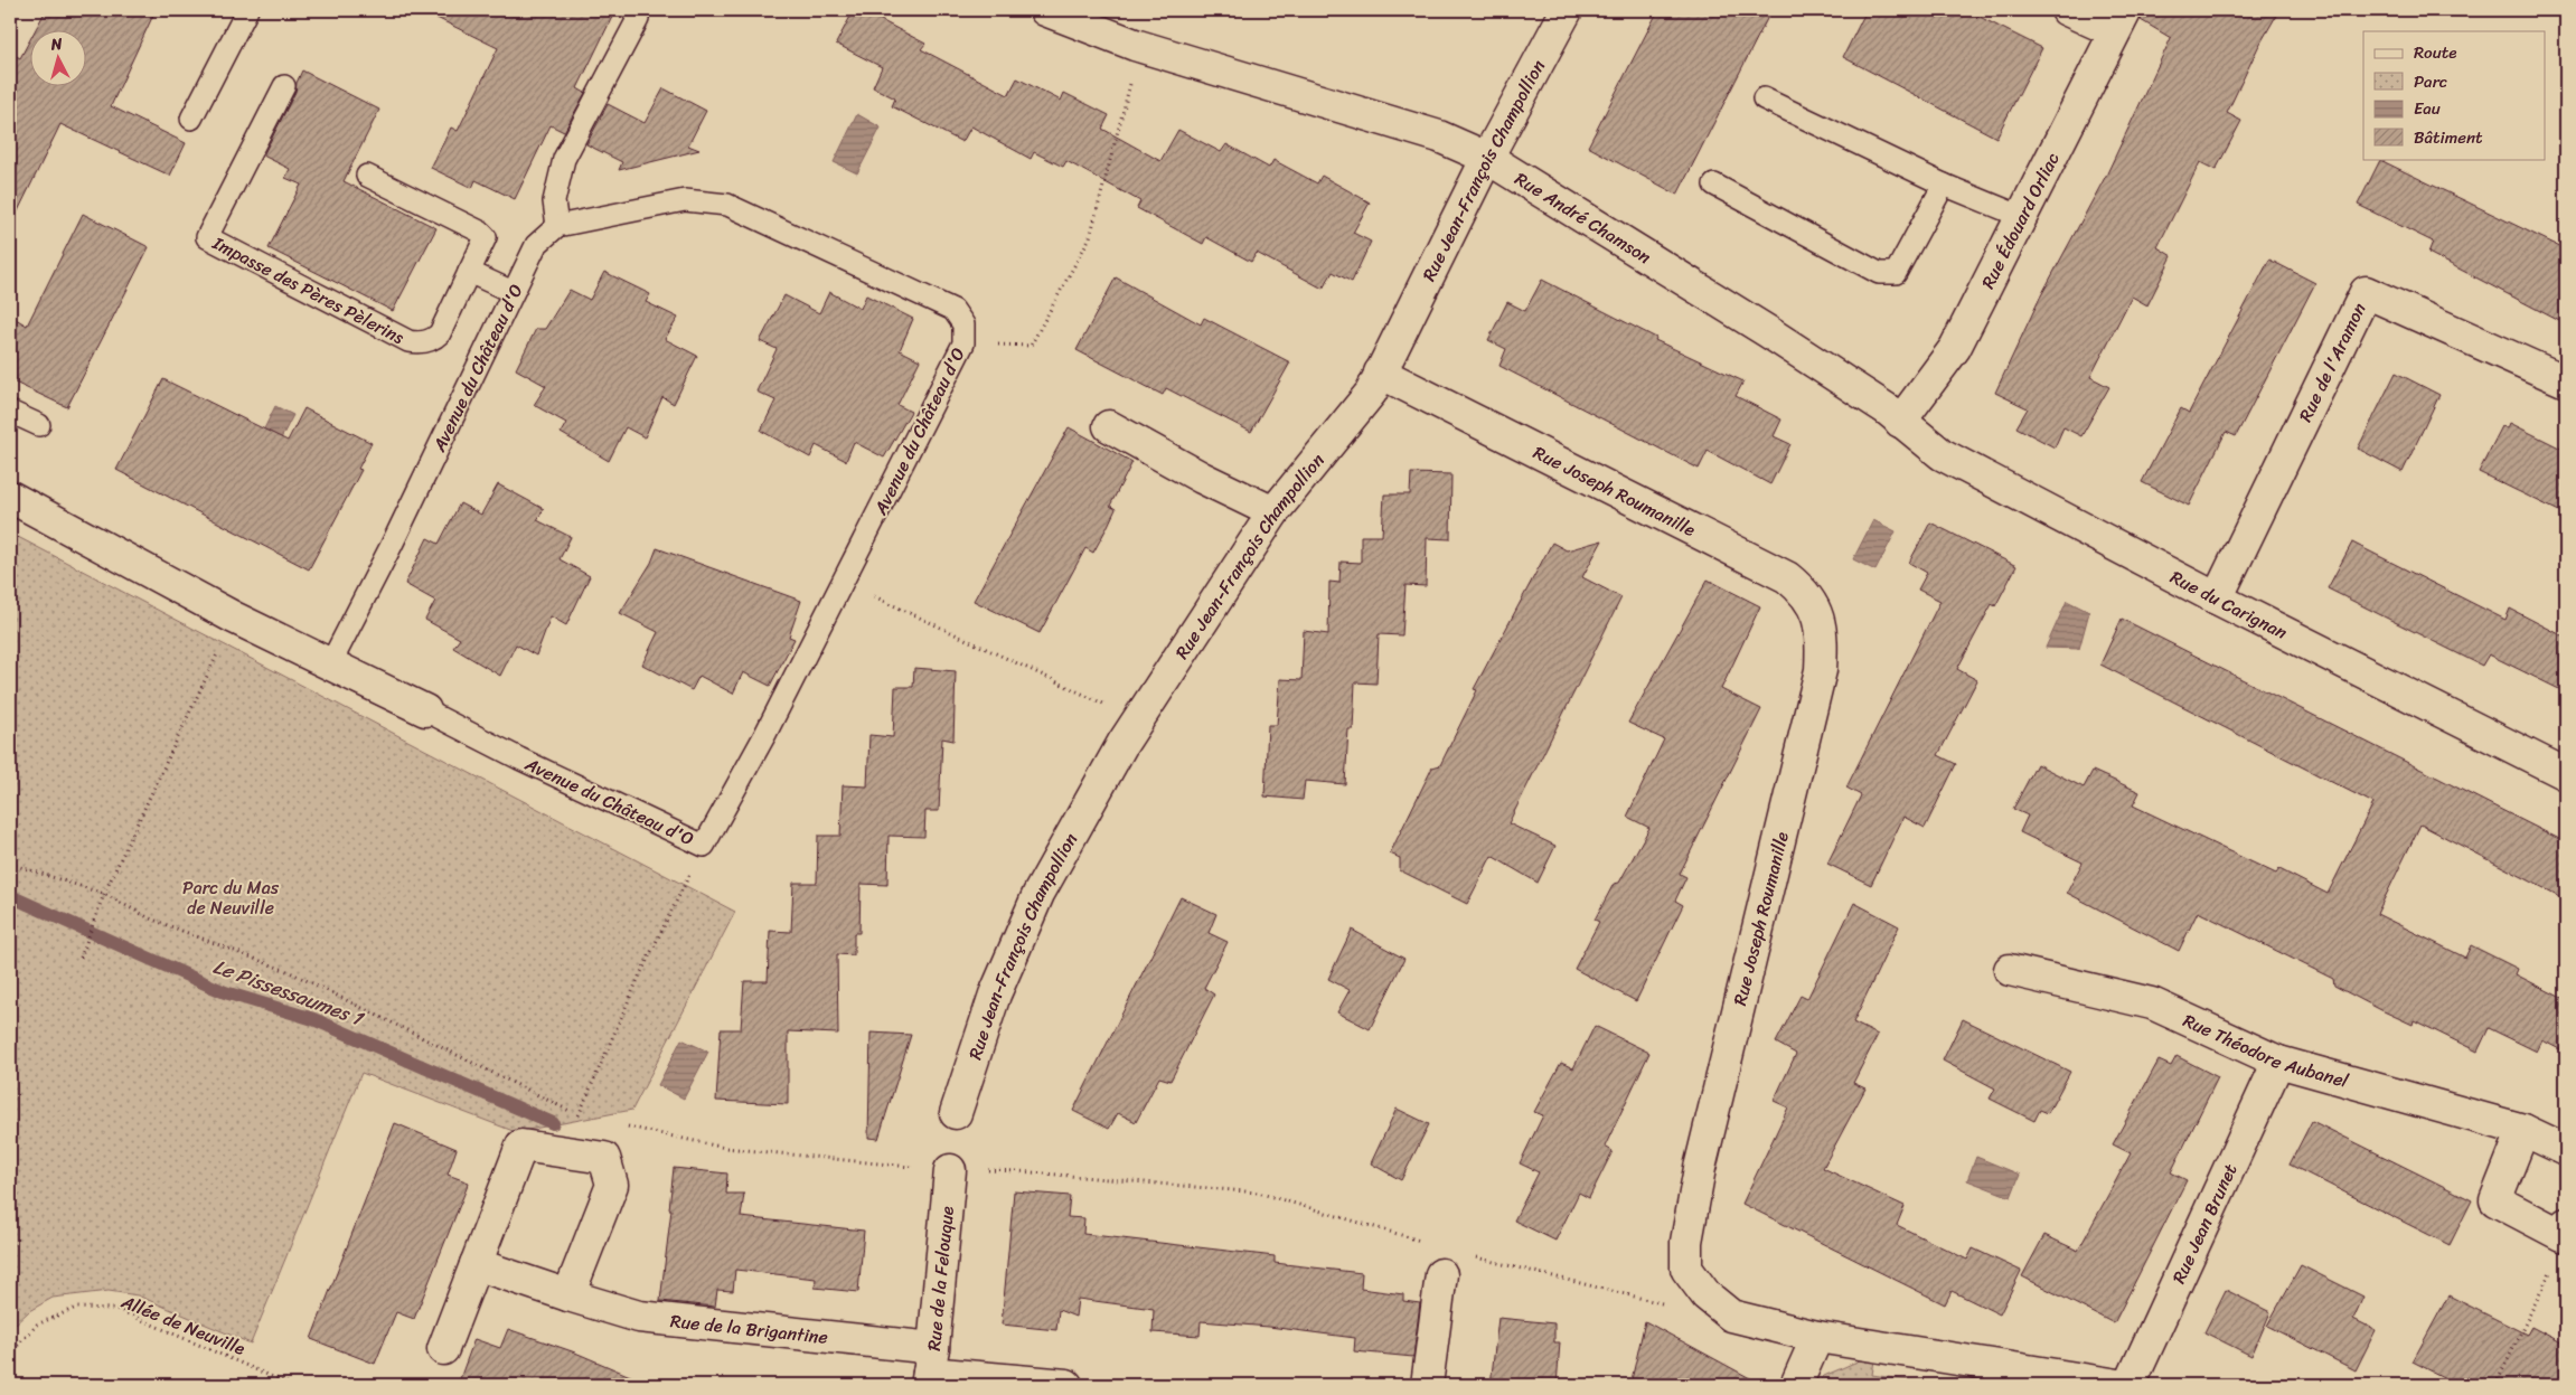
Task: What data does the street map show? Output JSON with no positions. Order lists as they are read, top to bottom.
{
  "streets": {
    "street": [
      "Rue Jean-François Champollion",
      "Rue André Chamson",
      "Rue Édouard Orliac",
      "Rue de l'Aramon",
      "Avenue du Château d'O",
      "Rue Joseph Roumanille",
      "Rue du Carignan",
      "Rue Théodore Aubanel",
      "Rue Jean Brunet",
      "Rue de la Felouque",
      "Rue de la Brigantine"
    ],
    "lane": ["Impasse des Pères Pèlerins"],
    "path": ["Allée de Neuville"]
  },
  "crossings": [
    ["Rue Jean-François Champollion", "Rue André Chamson"],
    ["Rue Jean-François Champollion", "Rue Joseph Roumanille"],
    ["Rue André Chamson", "Rue Édouard Orliac"],
    ["Rue André Chamson", "Rue du Carignan"],
    ["Rue Édouard Orliac", "Rue du Carignan"],
    ["Rue de l'Aramon", "Rue du Carignan"],
    ["Rue Théodore Aubanel", "Rue Jean Brunet"],
    ["Rue de la Felouque", "Rue de la Brigantine"]
  ],
  "water": ["Le Pissessaumes 1"],
  "parks": ["Parc du Mas de Neuville"],
  "legend": [
    "Route",
    "Parc",
    "Eau",
    "Bâtiment"
  ],
  "north": "top"
}
